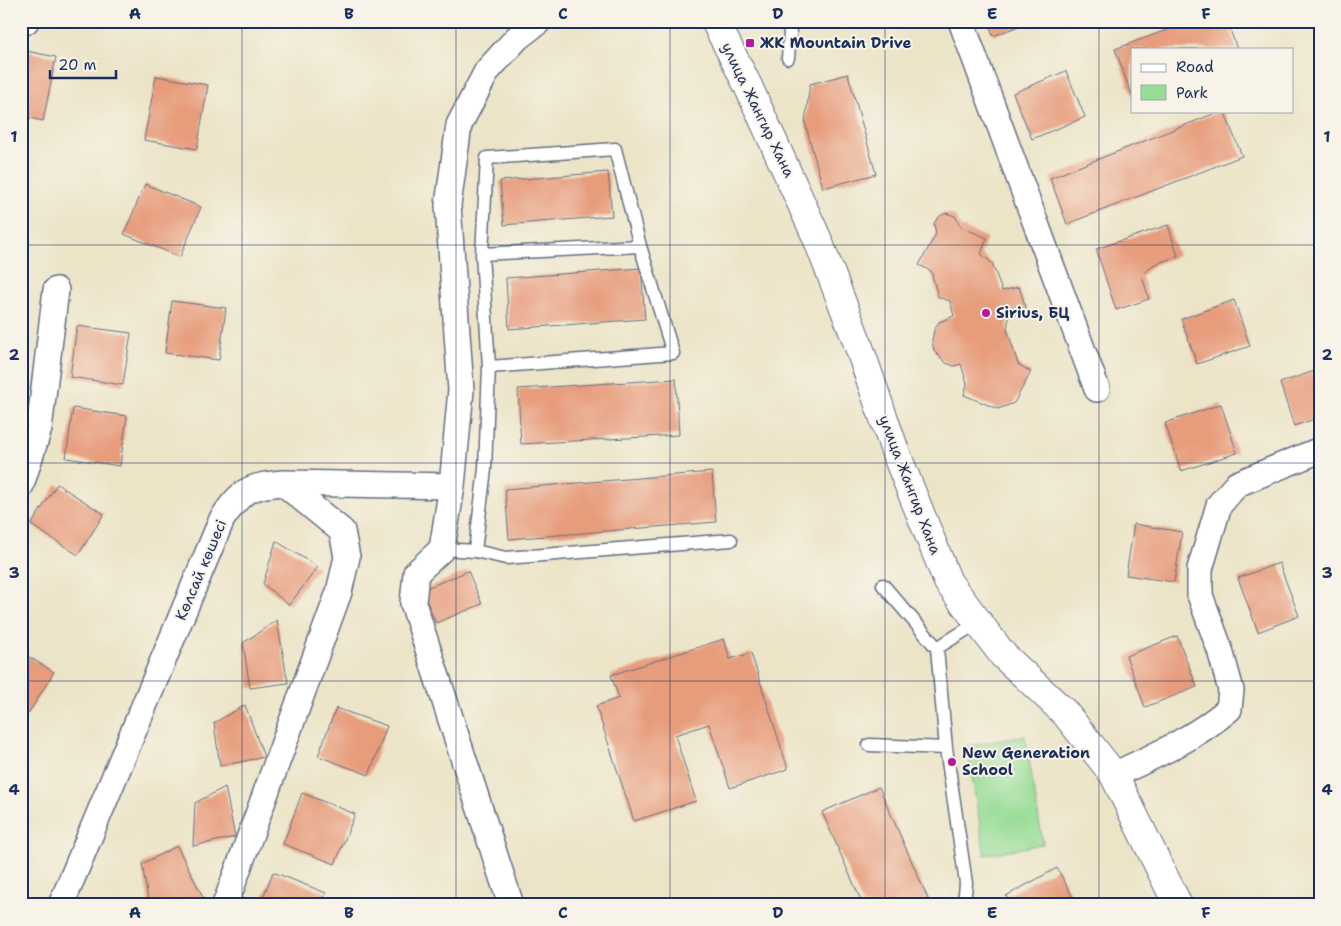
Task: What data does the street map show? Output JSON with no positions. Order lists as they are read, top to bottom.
{
  "streets": {
    "street": ["улица Жангир Хана", "Көлсай көшесі"]
  },
  "places": {
    "transit": ["ЖК Mountain Drive"],
    "other": ["Sirius, БЦ", "New Generation School"]
  },
  "legend": ["Road", "Park"],
  "scale_bar": "20 m",
  "grid": {
    "columns": [
      "A",
      "B",
      "C",
      "D",
      "E",
      "F"
    ],
    "rows": [
      "1",
      "2",
      "3",
      "4"
    ]
  }
}
